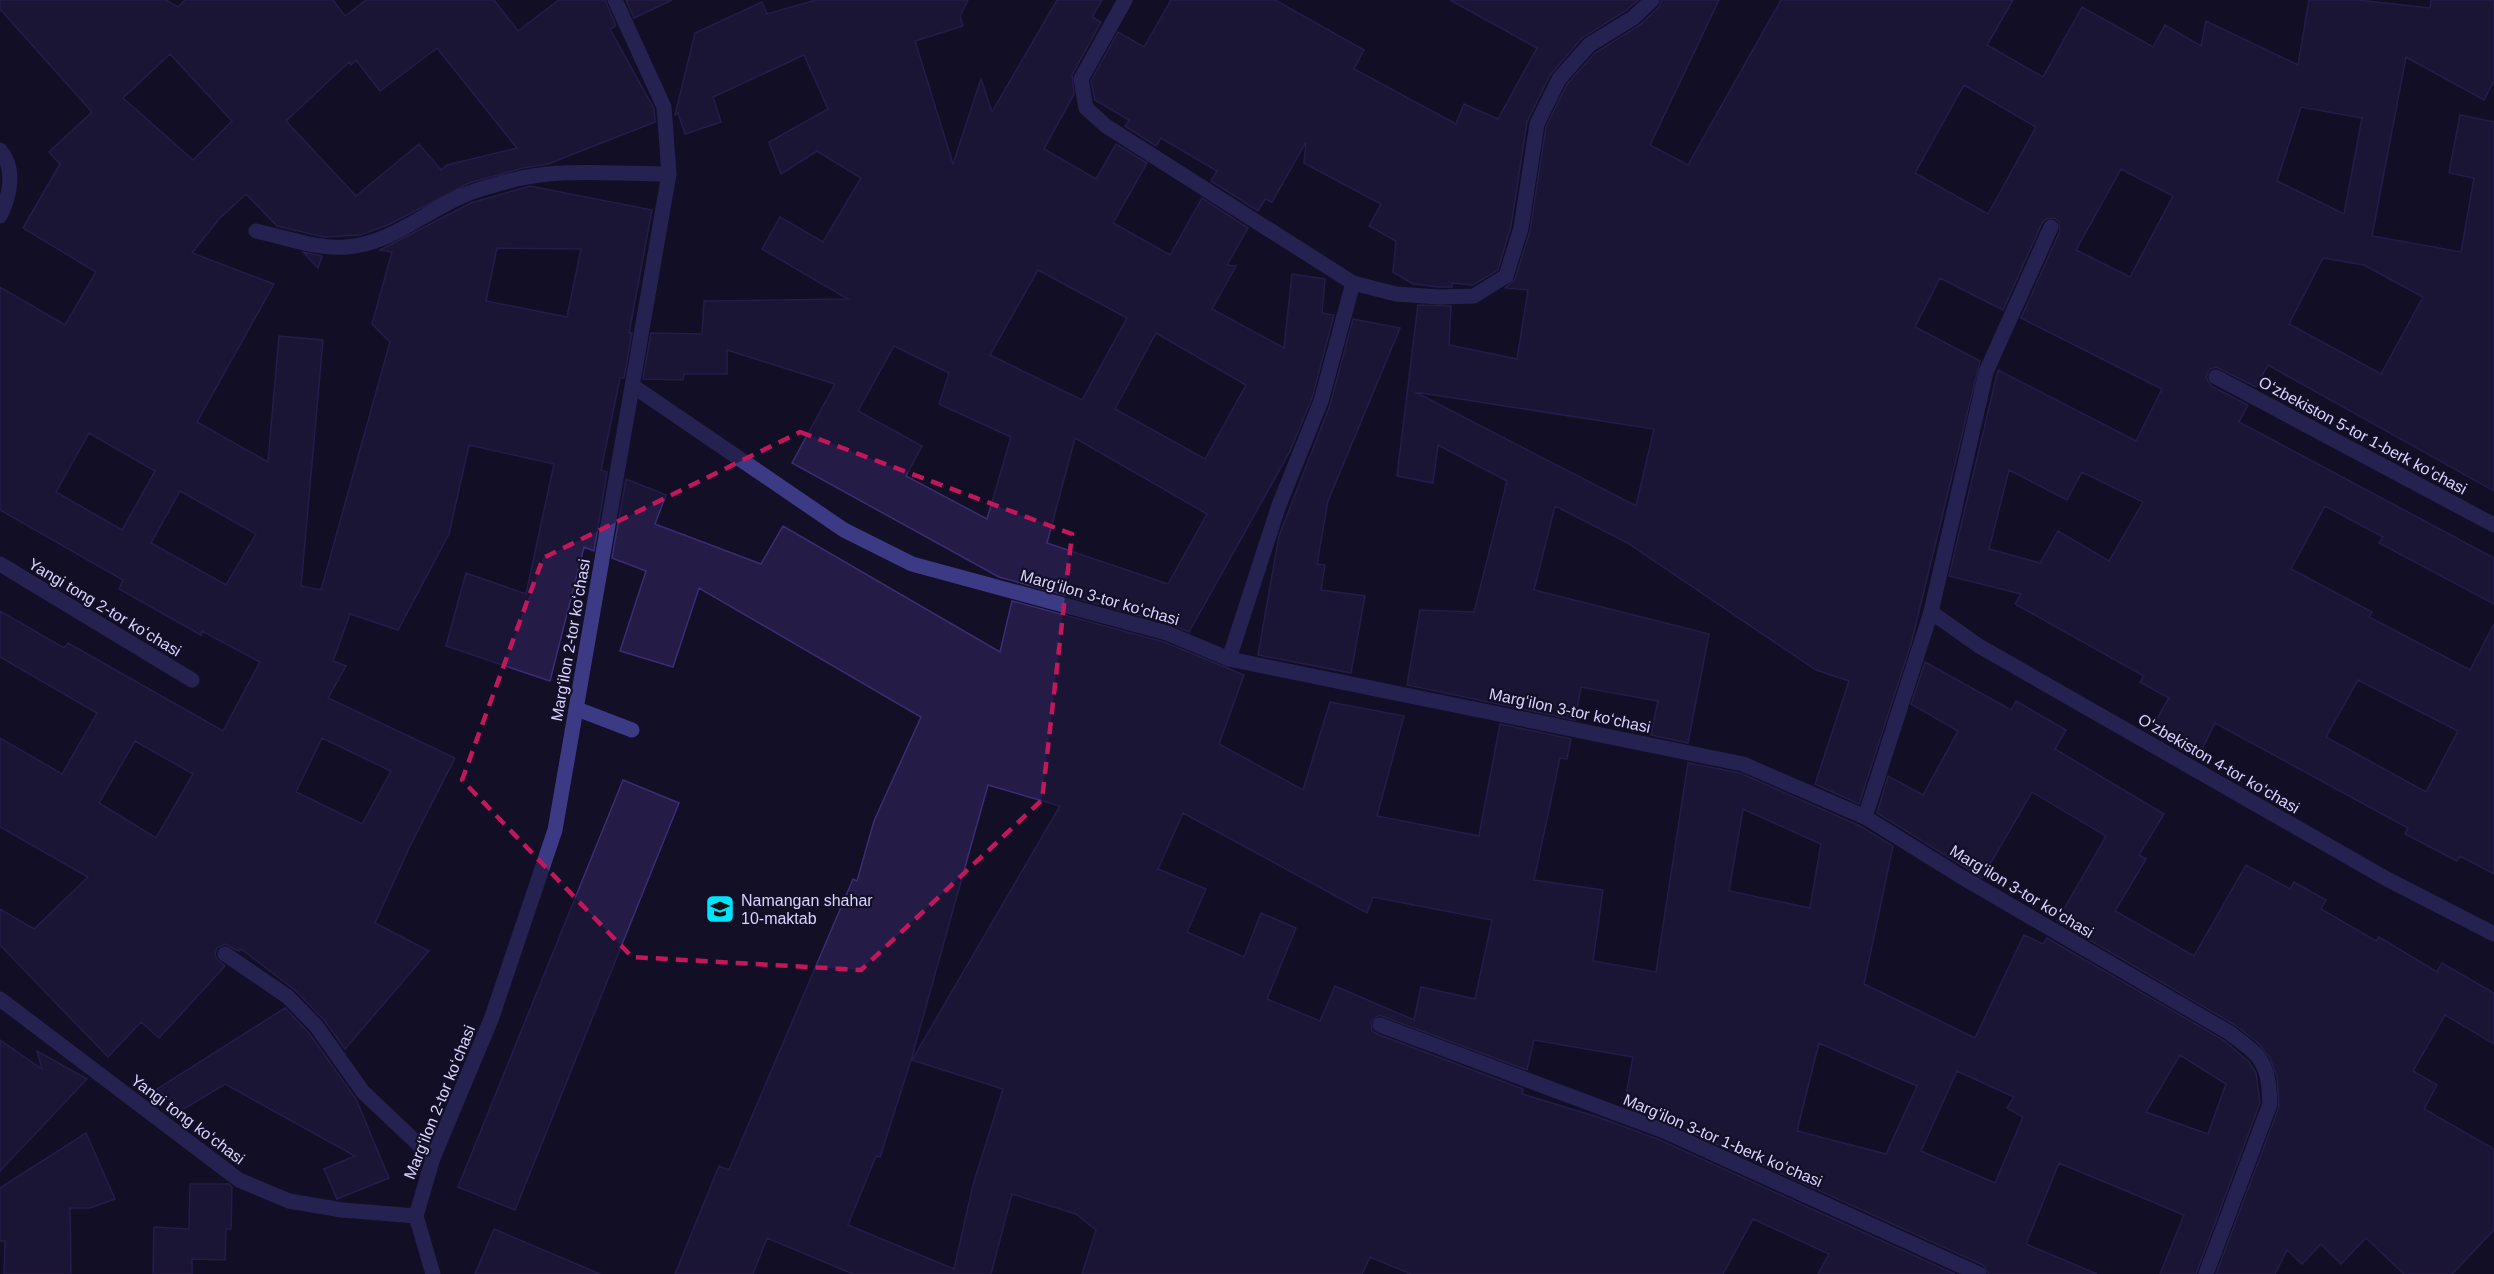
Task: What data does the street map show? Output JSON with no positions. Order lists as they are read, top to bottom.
{
  "streets": {
    "street": [
      "Oʻzbekiston 5-tor 1-berk koʻchasi",
      "Margʻilon 3-tor koʻchasi",
      "Yangi tong 2-tor koʻchasi",
      "Margʻilon 2-tor koʻchasi",
      "Oʻzbekiston 4-tor koʻchasi",
      "Yangi tong koʻchasi",
      "Margʻilon 3-tor 1-berk koʻchasi"
    ]
  },
  "crossings": [
    ["Margʻilon 3-tor koʻchasi", "Margʻilon 2-tor koʻchasi"],
    ["Margʻilon 2-tor koʻchasi", "Yangi tong koʻchasi"]
  ],
  "places": {
    "school or university": ["Namangan shahar 10-maktab"]
  }
}
